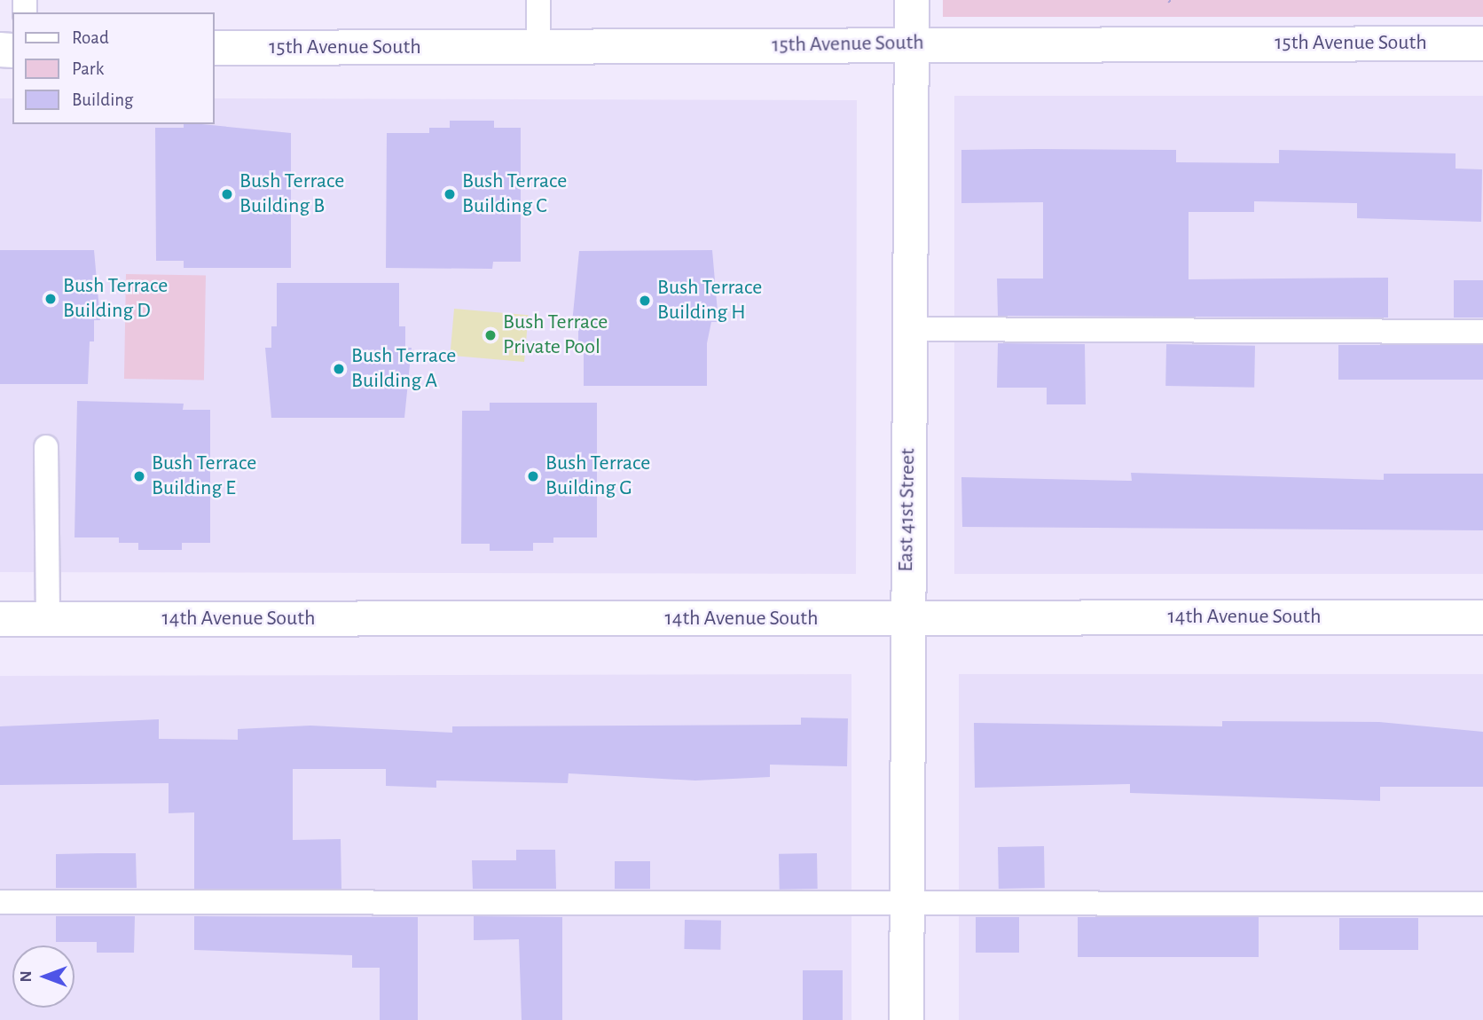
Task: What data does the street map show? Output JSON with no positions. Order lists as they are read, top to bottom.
{
  "streets": {
    "street": ["15th Avenue South", "East 41st Street", "14th Avenue South"]
  },
  "crossings": [
    ["15th Avenue South", "East 41st Street"],
    ["East 41st Street", "14th Avenue South"]
  ],
  "places": [
    "Bush Terrace Building B",
    "Bush Terrace Building C",
    "Bush Terrace Building D",
    "Bush Terrace Building H",
    "Bush Terrace Private Pool",
    "Bush Terrace Building A",
    "Bush Terrace Building E",
    "Bush Terrace Building G"
  ],
  "legend": ["Road", "Park", "Building"],
  "north": "left"
}
